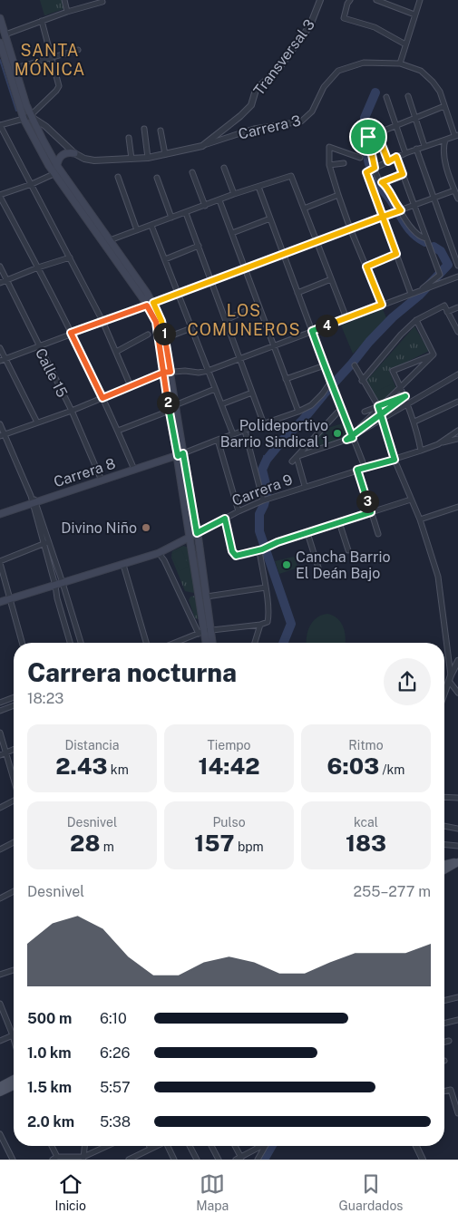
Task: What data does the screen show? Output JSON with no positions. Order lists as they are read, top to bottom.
{
  "streets": {
    "main road": ["Carrera 8", "Carrera 9"],
    "street": ["Transversal 3", "Carrera 3", "Calle 15"]
  },
  "crossings": [
    ["Transversal 3", "Carrera 3"],
    ["Calle 15", "Carrera 8"]
  ],
  "districts": ["SANTA MÓNICA", "LOS COMUNEROS"],
  "places": ["Polideportivo Barrio Sindical 1", "Divino Niño", "Cancha Barrio El Deán Bajo"],
  "page": {
    "pins": [
      "4",
      "1",
      "2",
      "3"
    ],
    "heading": ["Carrera nocturna", "18:23"],
    "stats": [
      ["Distancia", "2.43 km"],
      ["Tiempo", "14:42"],
      ["Ritmo", "6:03 /km"],
      ["Desnivel", "28 m"],
      ["Pulso", "157 bpm"],
      ["kcal", "183"]
    ],
    "chart": ["Desnivel", "255–277 m"],
    "list": [
      {
        "name": "500 m",
        "note": "6:10"
      },
      {
        "name": "1.0 km",
        "note": "6:26"
      },
      {
        "name": "1.5 km",
        "note": "5:57"
      },
      {
        "name": "2.0 km",
        "note": "5:38"
      }
    ],
    "tabs": ["Inicio", "Mapa", "Guardados"]
  }
}
